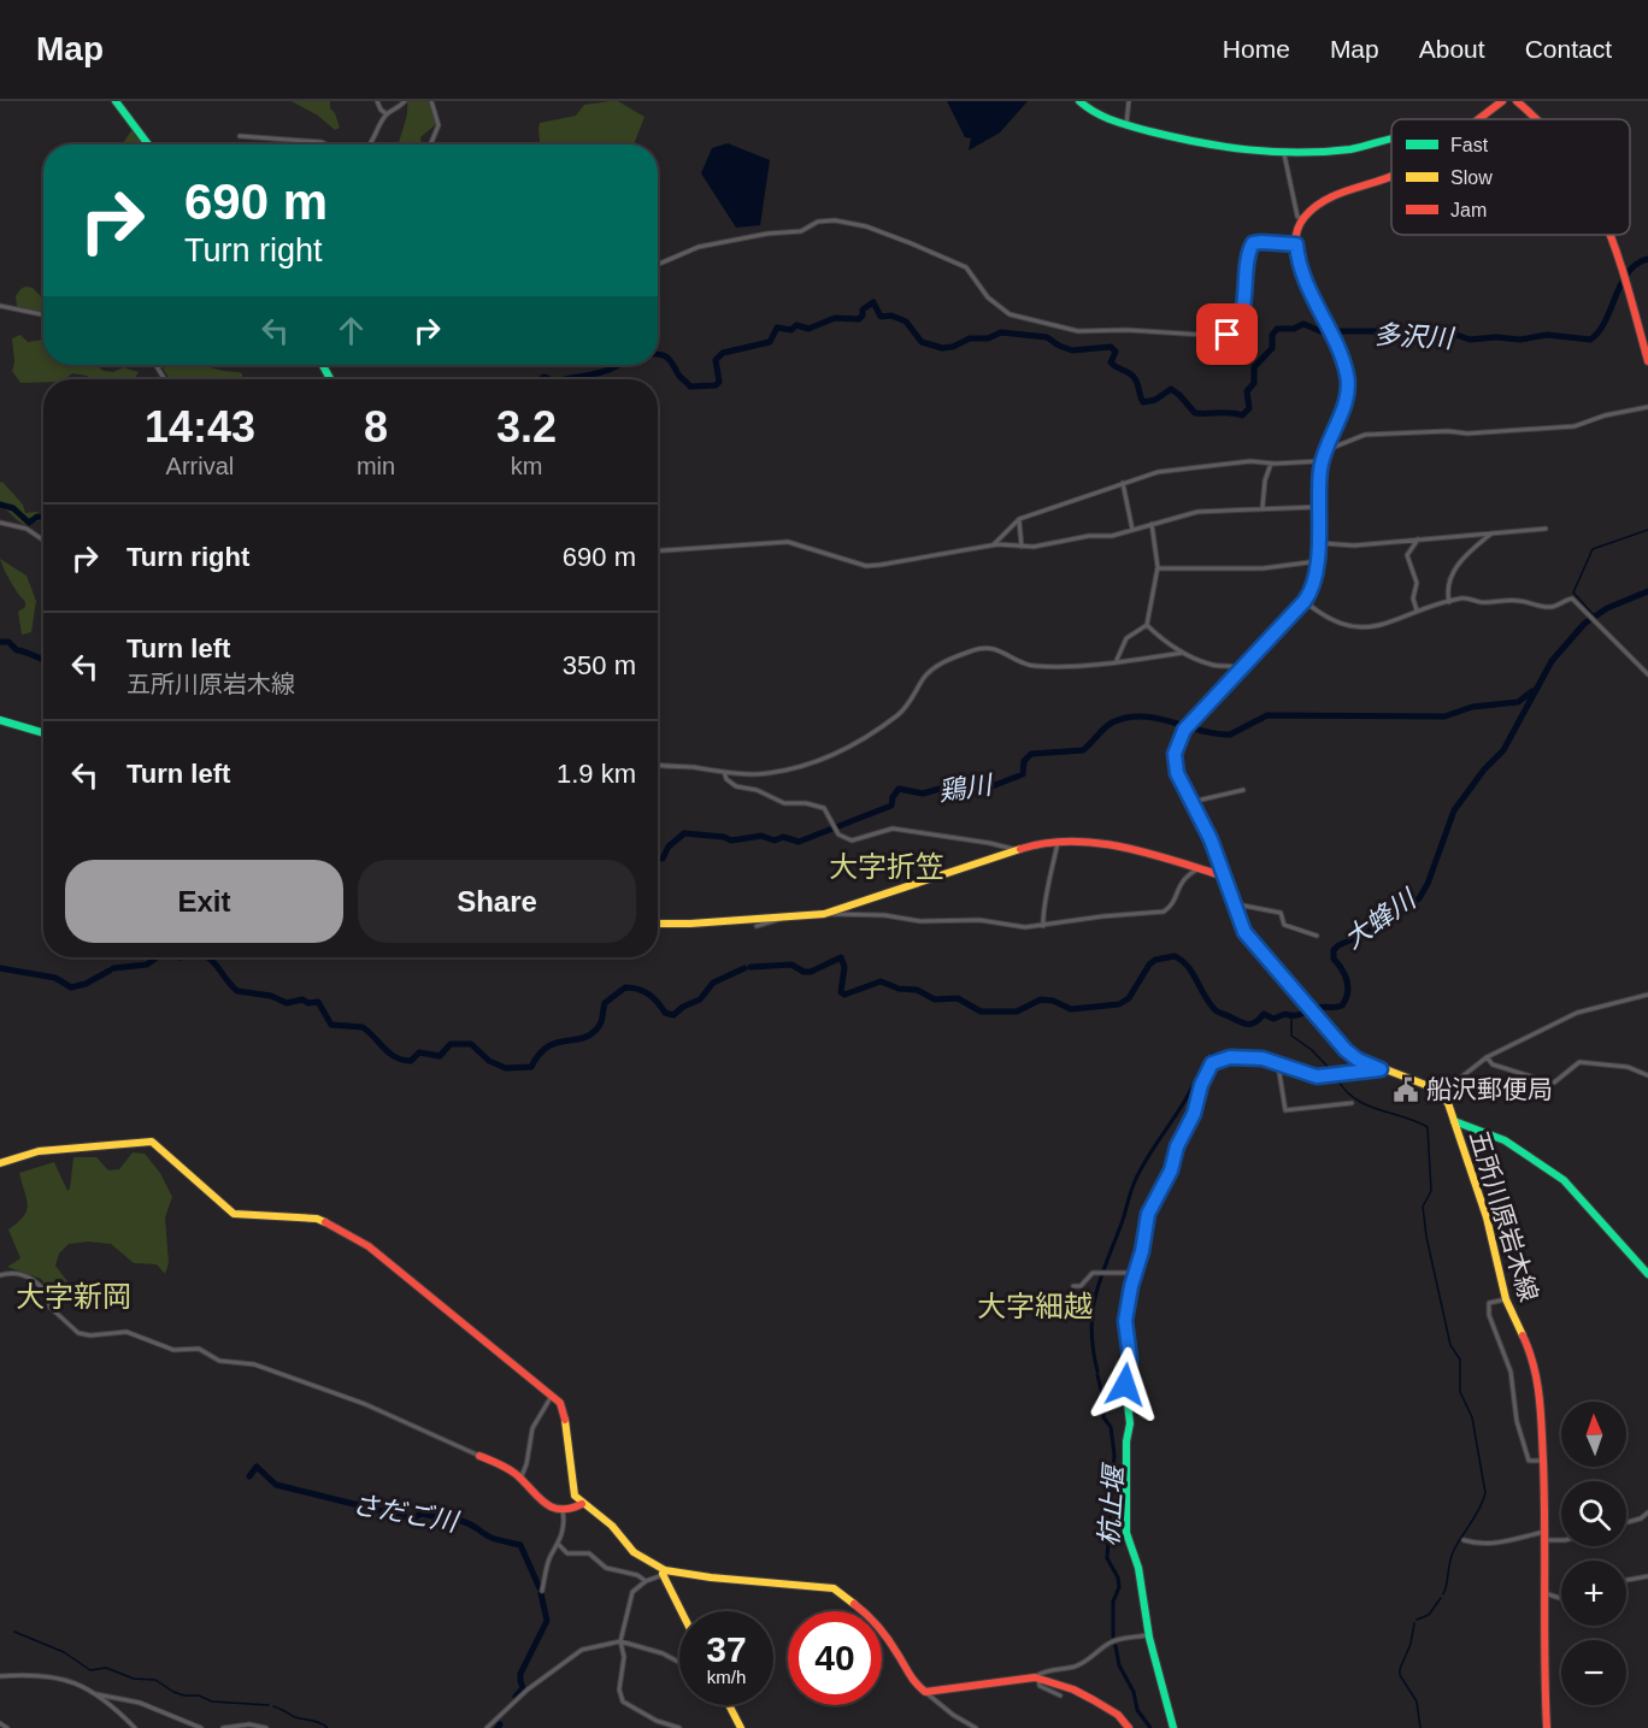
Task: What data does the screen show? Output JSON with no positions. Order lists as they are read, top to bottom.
{
  "streets": {
    "street": ["五所川原岩木線"]
  },
  "districts": ["大字折笠", "大字新岡", "大字細越"],
  "water": [
    "多沢川",
    "鶏川",
    "大蜂川",
    "杭止堰",
    "さだご川"
  ],
  "places": {
    "public building": ["船沢郵便局"]
  },
  "legend": ["Fast", "Slow", "Jam"],
  "north": "top",
  "page": {
    "header": "Map",
    "nav": [
      "Home",
      "Map",
      "About",
      "Contact"
    ],
    "turn": ["690 m", "Turn right"],
    "eta": [
      "14:43",
      "Arrival",
      "8",
      "min",
      "3.2",
      "km"
    ],
    "list": [
      {
        "name": "Turn right",
        "value": "690 m"
      },
      {
        "name": "Turn left",
        "note": "五所川原岩木線",
        "value": "350 m"
      },
      {
        "name": "Turn left",
        "value": "1.9 km"
      }
    ],
    "buttons": ["Exit", "Share"],
    "map_buttons": ["+", "−"],
    "speed": "37 km/h",
    "limit": "40"
  }
}
